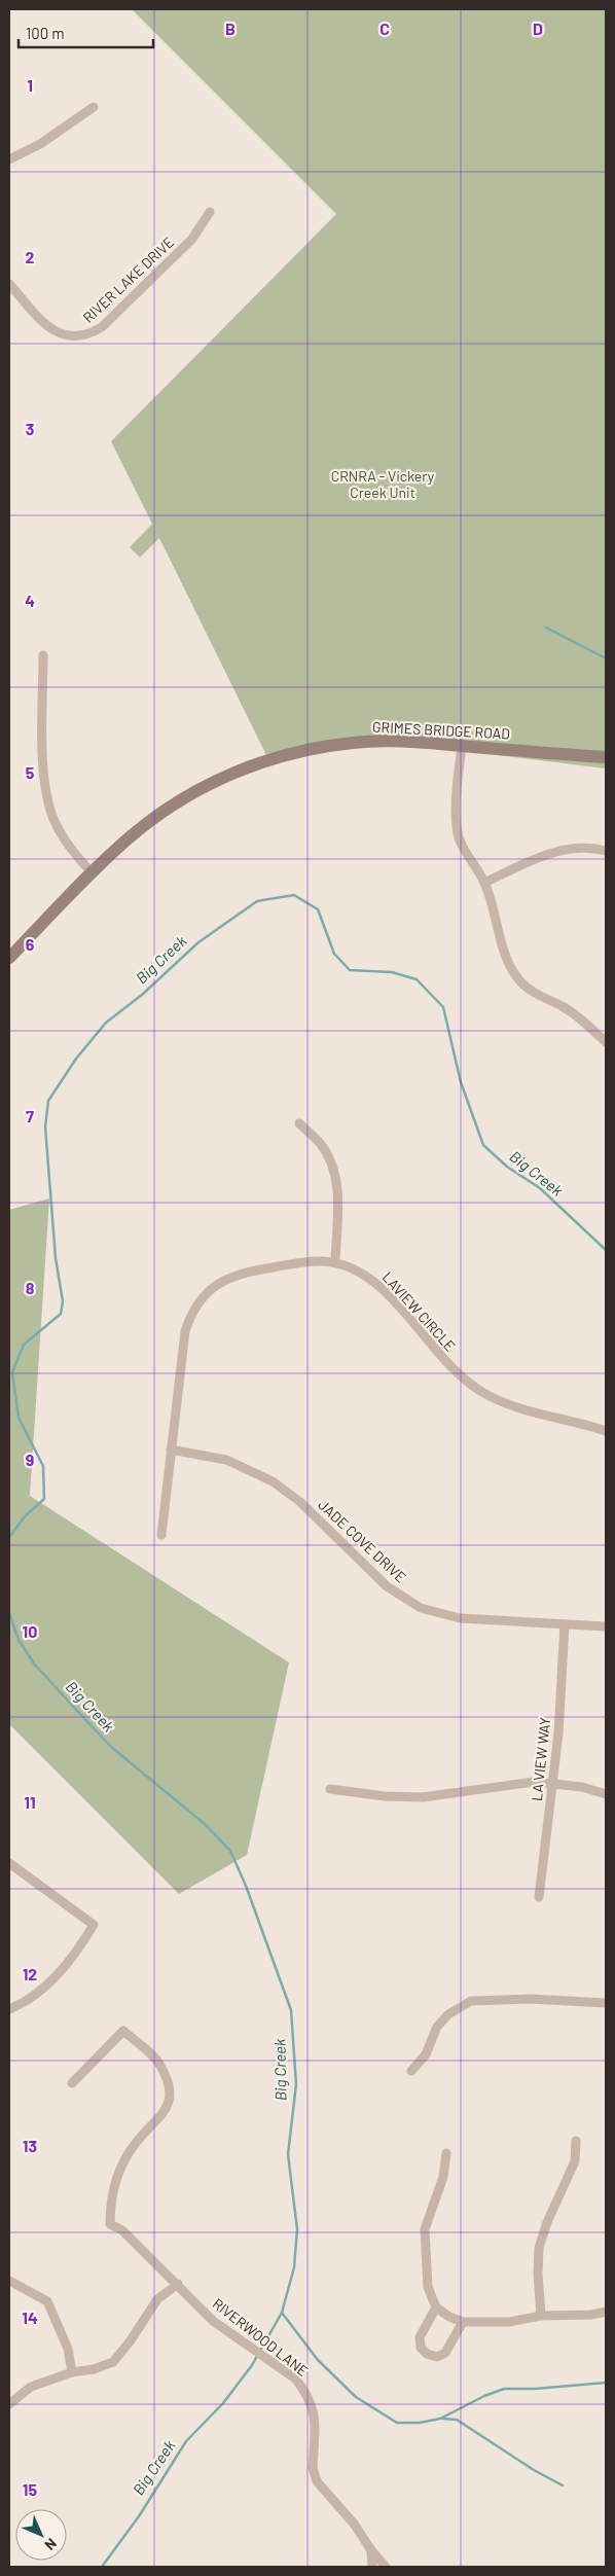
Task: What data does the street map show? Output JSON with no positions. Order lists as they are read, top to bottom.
{
  "streets": {
    "street": [
      "RIVER LAKE DRIVE",
      "GRIMES BRIDGE ROAD",
      "LAVIEW CIRCLE",
      "JADE COVE DRIVE",
      "LA VIEW WAY",
      "RIVERWOOD LANE"
    ]
  },
  "crossings": [
    ["LAVIEW CIRCLE", "JADE COVE DRIVE"],
    ["JADE COVE DRIVE", "LA VIEW WAY"]
  ],
  "water": ["Big Creek"],
  "parks": ["CRNRA - Vickery Creek Unit"],
  "scale_bar": "100 m",
  "north": "bottom right",
  "grid": {
    "columns": ["B", "C", "D"],
    "rows": [
      "1",
      "2",
      "3",
      "4",
      "5",
      "6",
      "7",
      "8",
      "9",
      "10",
      "11",
      "12",
      "13",
      "14",
      "15"
    ]
  }
}
